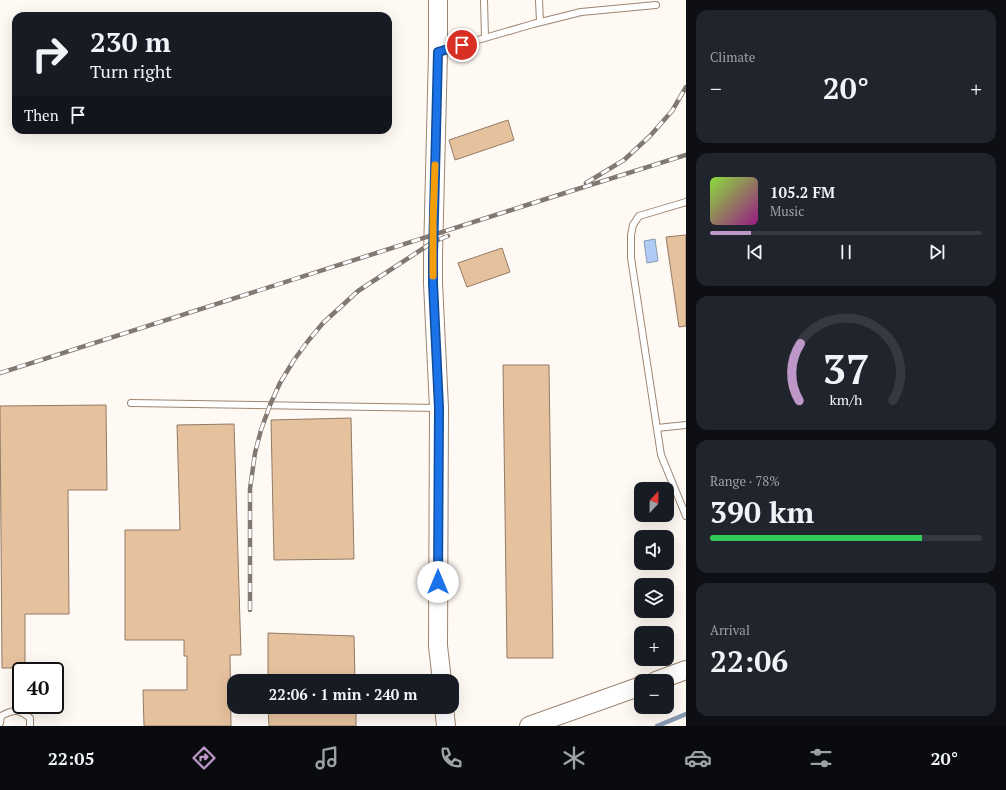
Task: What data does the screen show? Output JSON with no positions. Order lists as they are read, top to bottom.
{
  "north": "top",
  "page": {
    "tile": [
      "Climate",
      ["Range · 78%", "390 km"],
      ["Arrival", "22:06"]
    ],
    "turn": ["230 m", "Turn right"],
    "heat": ["−", "20°", "+"],
    "then": "Then",
    "song": ["105.2 FM", "Music"],
    "map_buttons": ["+", "−"],
    "limit": "40",
    "trip": "22:06 · 1 min · 240 m",
    "tabs": ["22:05", "20°"],
    "gauge": ["37", "km/h"]
  }
}
